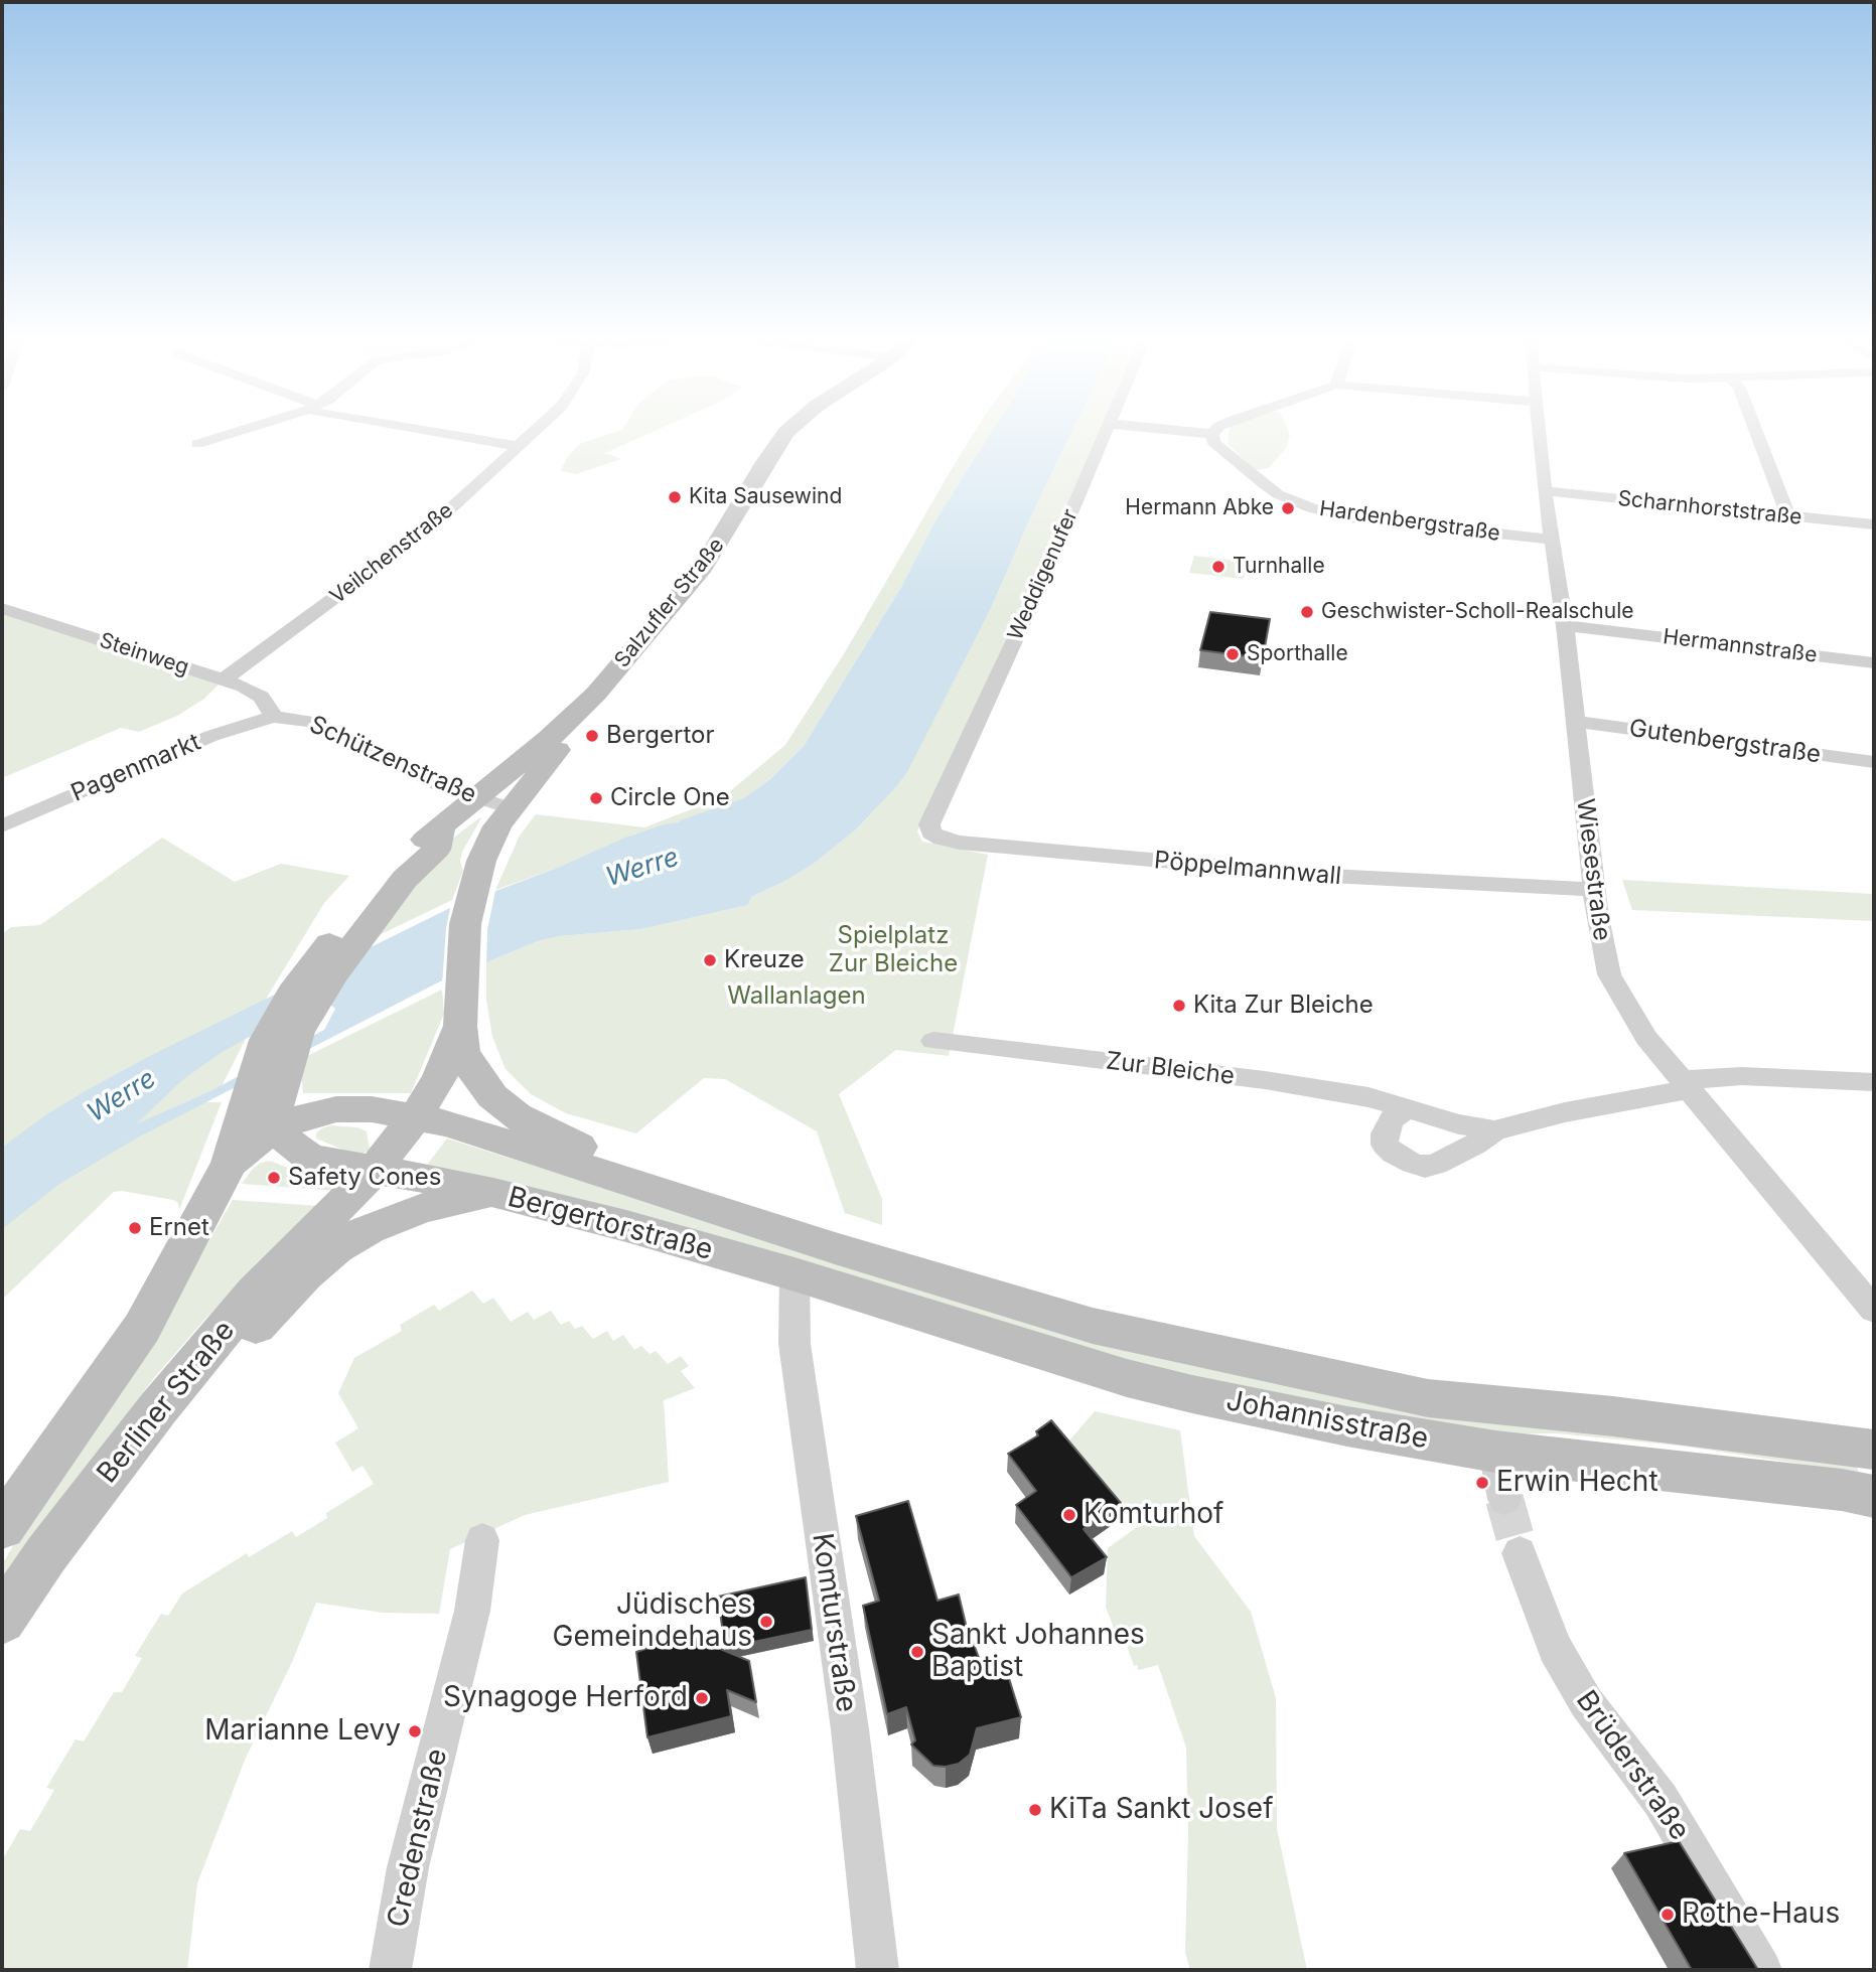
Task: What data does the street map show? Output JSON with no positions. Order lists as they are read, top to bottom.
{
  "streets": {
    "main road": [
      "Salzufler Straße",
      "Bergertorstraße",
      "Berliner Straße",
      "Johannisstraße"
    ],
    "street": [
      "Scharnhorststraße",
      "Hardenbergstraße",
      "Veilchenstraße",
      "Weddigenufer",
      "Hermannstraße",
      "Steinweg",
      "Gutenbergstraße",
      "Schützenstraße",
      "Pagenmarkt",
      "Pöppelmannwall",
      "Wiesestraße",
      "Zur Bleiche",
      "Komturstraße",
      "Brüderstraße",
      "Credenstraße"
    ]
  },
  "crossings": [
    ["Scharnhorststraße", "Wiesestraße"],
    ["Hardenbergstraße", "Wiesestraße"],
    ["Veilchenstraße", "Steinweg"],
    ["Weddigenufer", "Pöppelmannwall"],
    ["Salzufler Straße", "Schützenstraße"],
    ["Salzufler Straße", "Bergertorstraße"],
    ["Salzufler Straße", "Berliner Straße"],
    ["Hermannstraße", "Wiesestraße"],
    ["Steinweg", "Schützenstraße"],
    ["Steinweg", "Pagenmarkt"],
    ["Gutenbergstraße", "Wiesestraße"],
    ["Schützenstraße", "Pagenmarkt"],
    ["Pöppelmannwall", "Wiesestraße"],
    ["Wiesestraße", "Zur Bleiche"],
    ["Bergertorstraße", "Berliner Straße"],
    ["Bergertorstraße", "Johannisstraße"],
    ["Bergertorstraße", "Komturstraße"],
    ["Johannisstraße", "Komturstraße"]
  ],
  "water": ["Werre"],
  "parks": ["Spielplatz Zur Bleiche", "Wallanlagen"],
  "places": [
    "Kita Sausewind",
    "Hermann Abke",
    "Turnhalle",
    "Geschwister-Scholl-Realschule",
    "Sporthalle",
    "Bergertor",
    "Circle One",
    "Kreuze",
    "Kita Zur Bleiche",
    "Safety Cones",
    "Ernet",
    "Erwin Hecht",
    "Komturhof",
    "Jüdisches Gemeindehaus",
    "Sankt Johannes Baptist",
    "Synagoge Herford",
    "Marianne Levy",
    "KiTa Sankt Josef",
    "Rothe-Haus"
  ]
}
